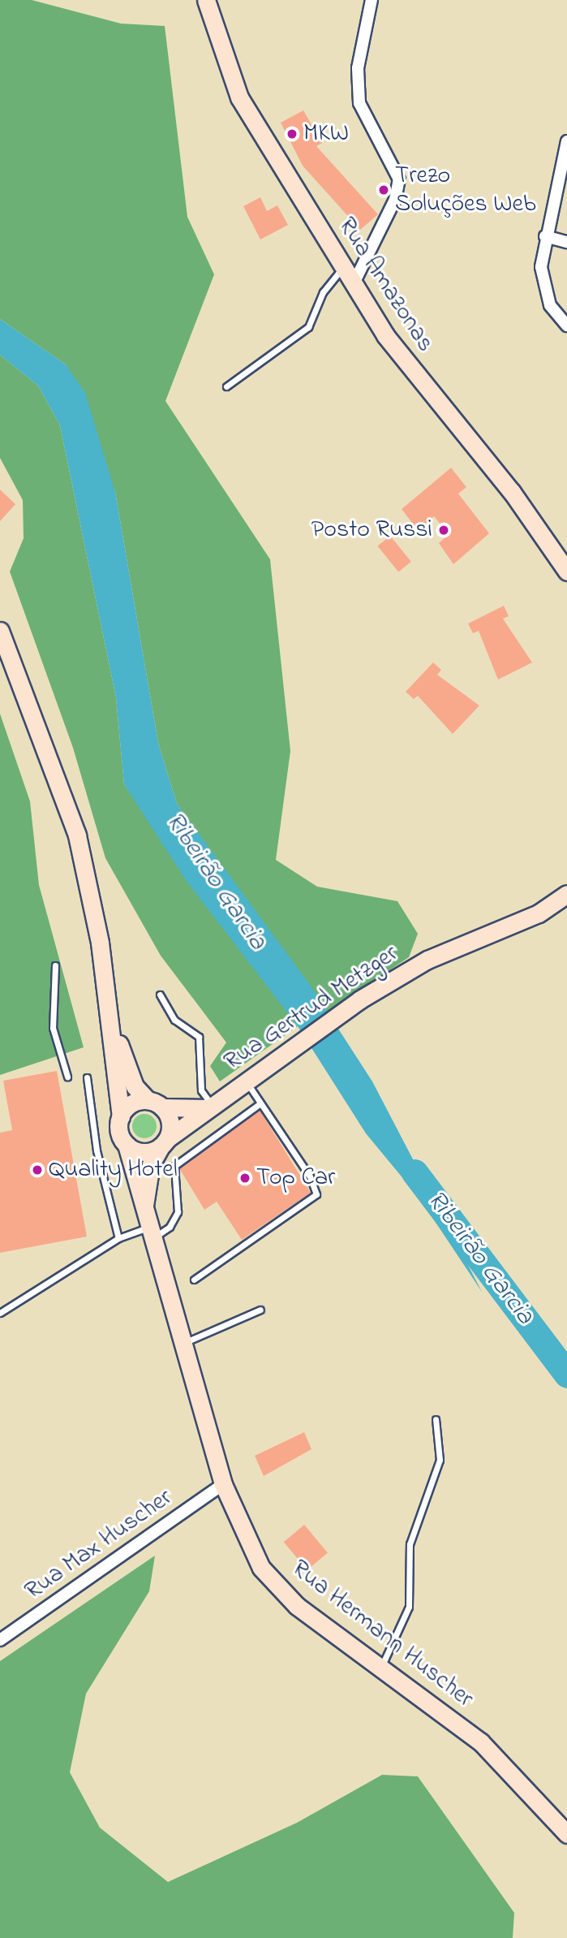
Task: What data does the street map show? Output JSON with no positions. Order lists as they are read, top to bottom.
{
  "streets": {
    "main road": ["Rua Amazonas", "Rua Gertrud Metzger", "Rua Hermann Huscher"],
    "street": ["Rua Max Huscher"]
  },
  "crossings": [
    ["Rua Gertrud Metzger", "Rua Hermann Huscher"],
    ["Rua Max Huscher", "Rua Hermann Huscher"]
  ],
  "water": ["Ribeirão Garcia"],
  "places": [
    "MKW",
    "Trezo Soluções Web",
    "Posto Russi",
    "Quality Hotel",
    "Top Car"
  ]
}
